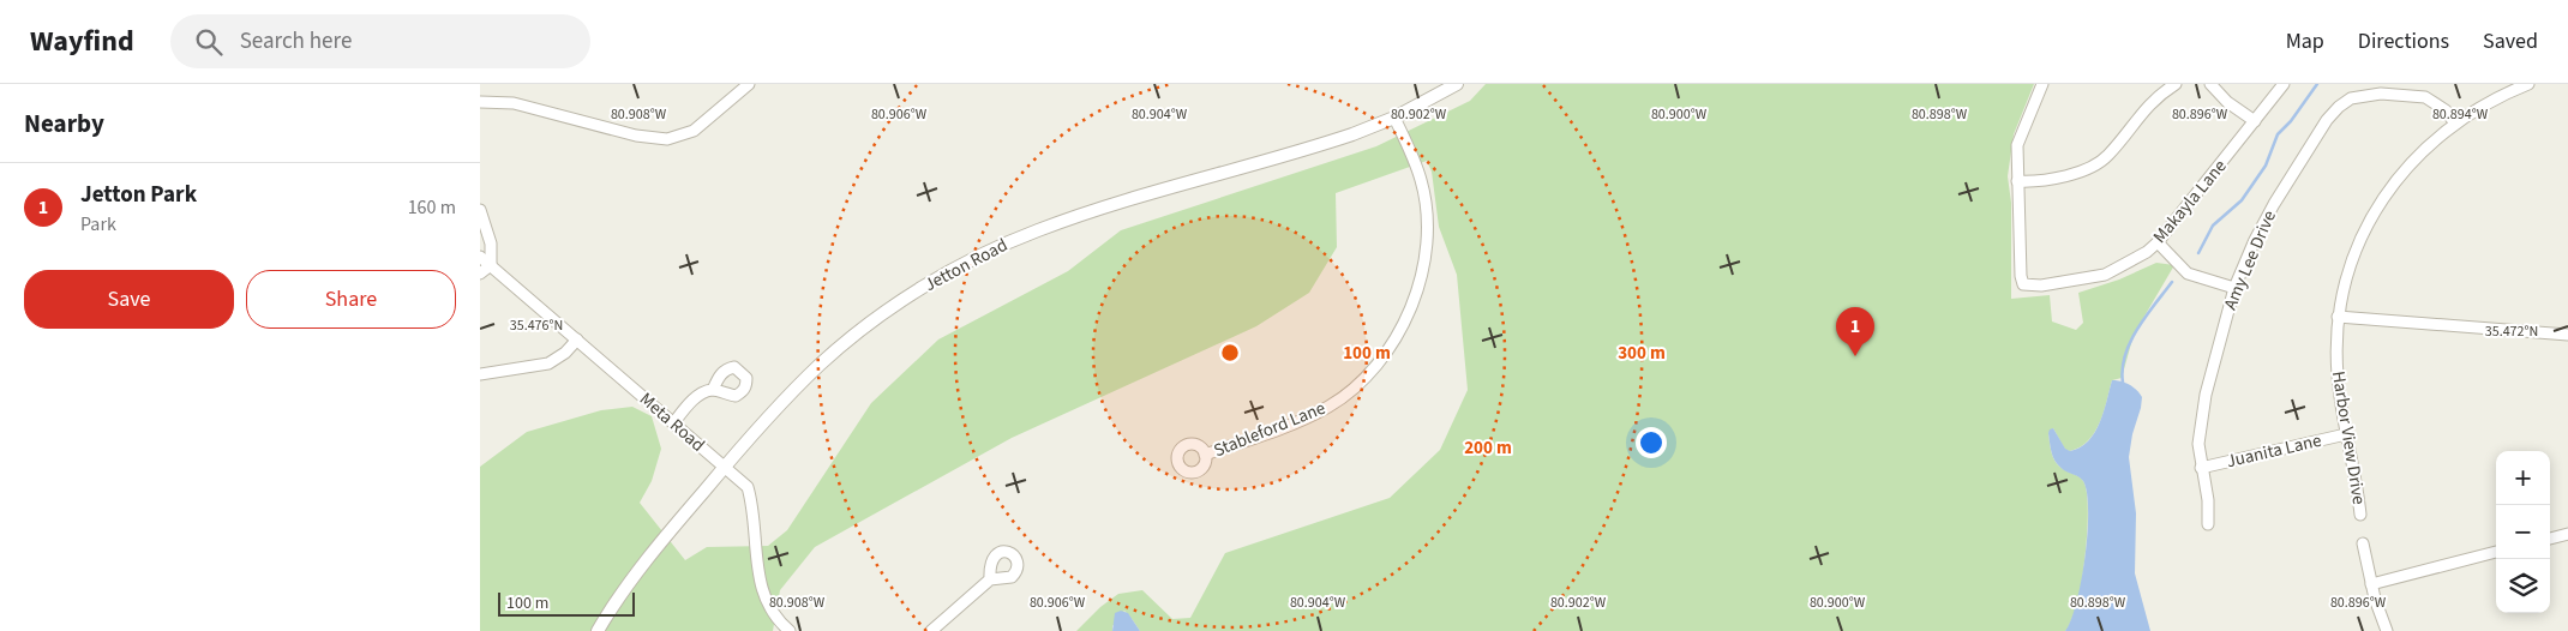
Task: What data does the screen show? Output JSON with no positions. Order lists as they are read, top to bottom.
{
  "streets": {
    "street": [
      "Makayla Lane",
      "Amy Lee Drive",
      "Jetton Road",
      "Meta Road",
      "Stableford Lane",
      "Harbor View Drive",
      "Juanita Lane"
    ]
  },
  "crossings": [
    ["Amy Lee Drive", "Harbor View Drive"],
    ["Amy Lee Drive", "Juanita Lane"],
    ["Jetton Road", "Meta Road"],
    ["Jetton Road", "Stableford Lane"],
    ["Harbor View Drive", "Juanita Lane"]
  ],
  "scale_bar": "100 m",
  "page": {
    "header": "Wayfind",
    "search": "Search here",
    "nav": ["Map", "Directions", "Saved"],
    "heading": "Nearby",
    "list": [
      {
        "mark": "1",
        "name": "Jetton Park",
        "note": "Park",
        "value": "160 m"
      }
    ],
    "buttons": ["Save", "Share"],
    "pins": "1",
    "map_buttons": ["+", "−"],
    "scale": "100 m"
  },
  "coordinates": [
    "80.908°W",
    "80.906°W",
    "80.904°W",
    "80.902°W",
    "80.900°W",
    "80.898°W",
    "80.896°W",
    "80.894°W",
    "35.476°N",
    "35.472°N"
  ],
  "rings": ["100 m", "300 m", "200 m"]
}
